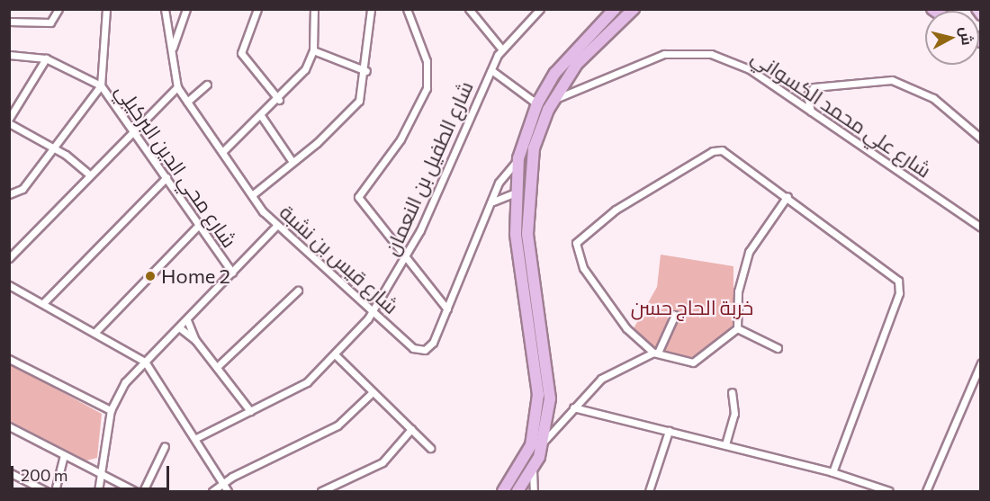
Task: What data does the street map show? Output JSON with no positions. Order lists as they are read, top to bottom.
{
  "streets": {
    "street": [
      "شارع علي محمد الكسواني",
      "شارع محي الدين البركيلي",
      "شارع الطفيل بن النعمان",
      "شارع قيس بن نشبة"
    ]
  },
  "crossings": [
    ["شارع الطفيل بن النعمان", "شارع قيس بن نشبة"]
  ],
  "parks": ["خربة الحاج حسن"],
  "places": ["Home 2"],
  "scale_bar": "200 m",
  "north": "right"
}
